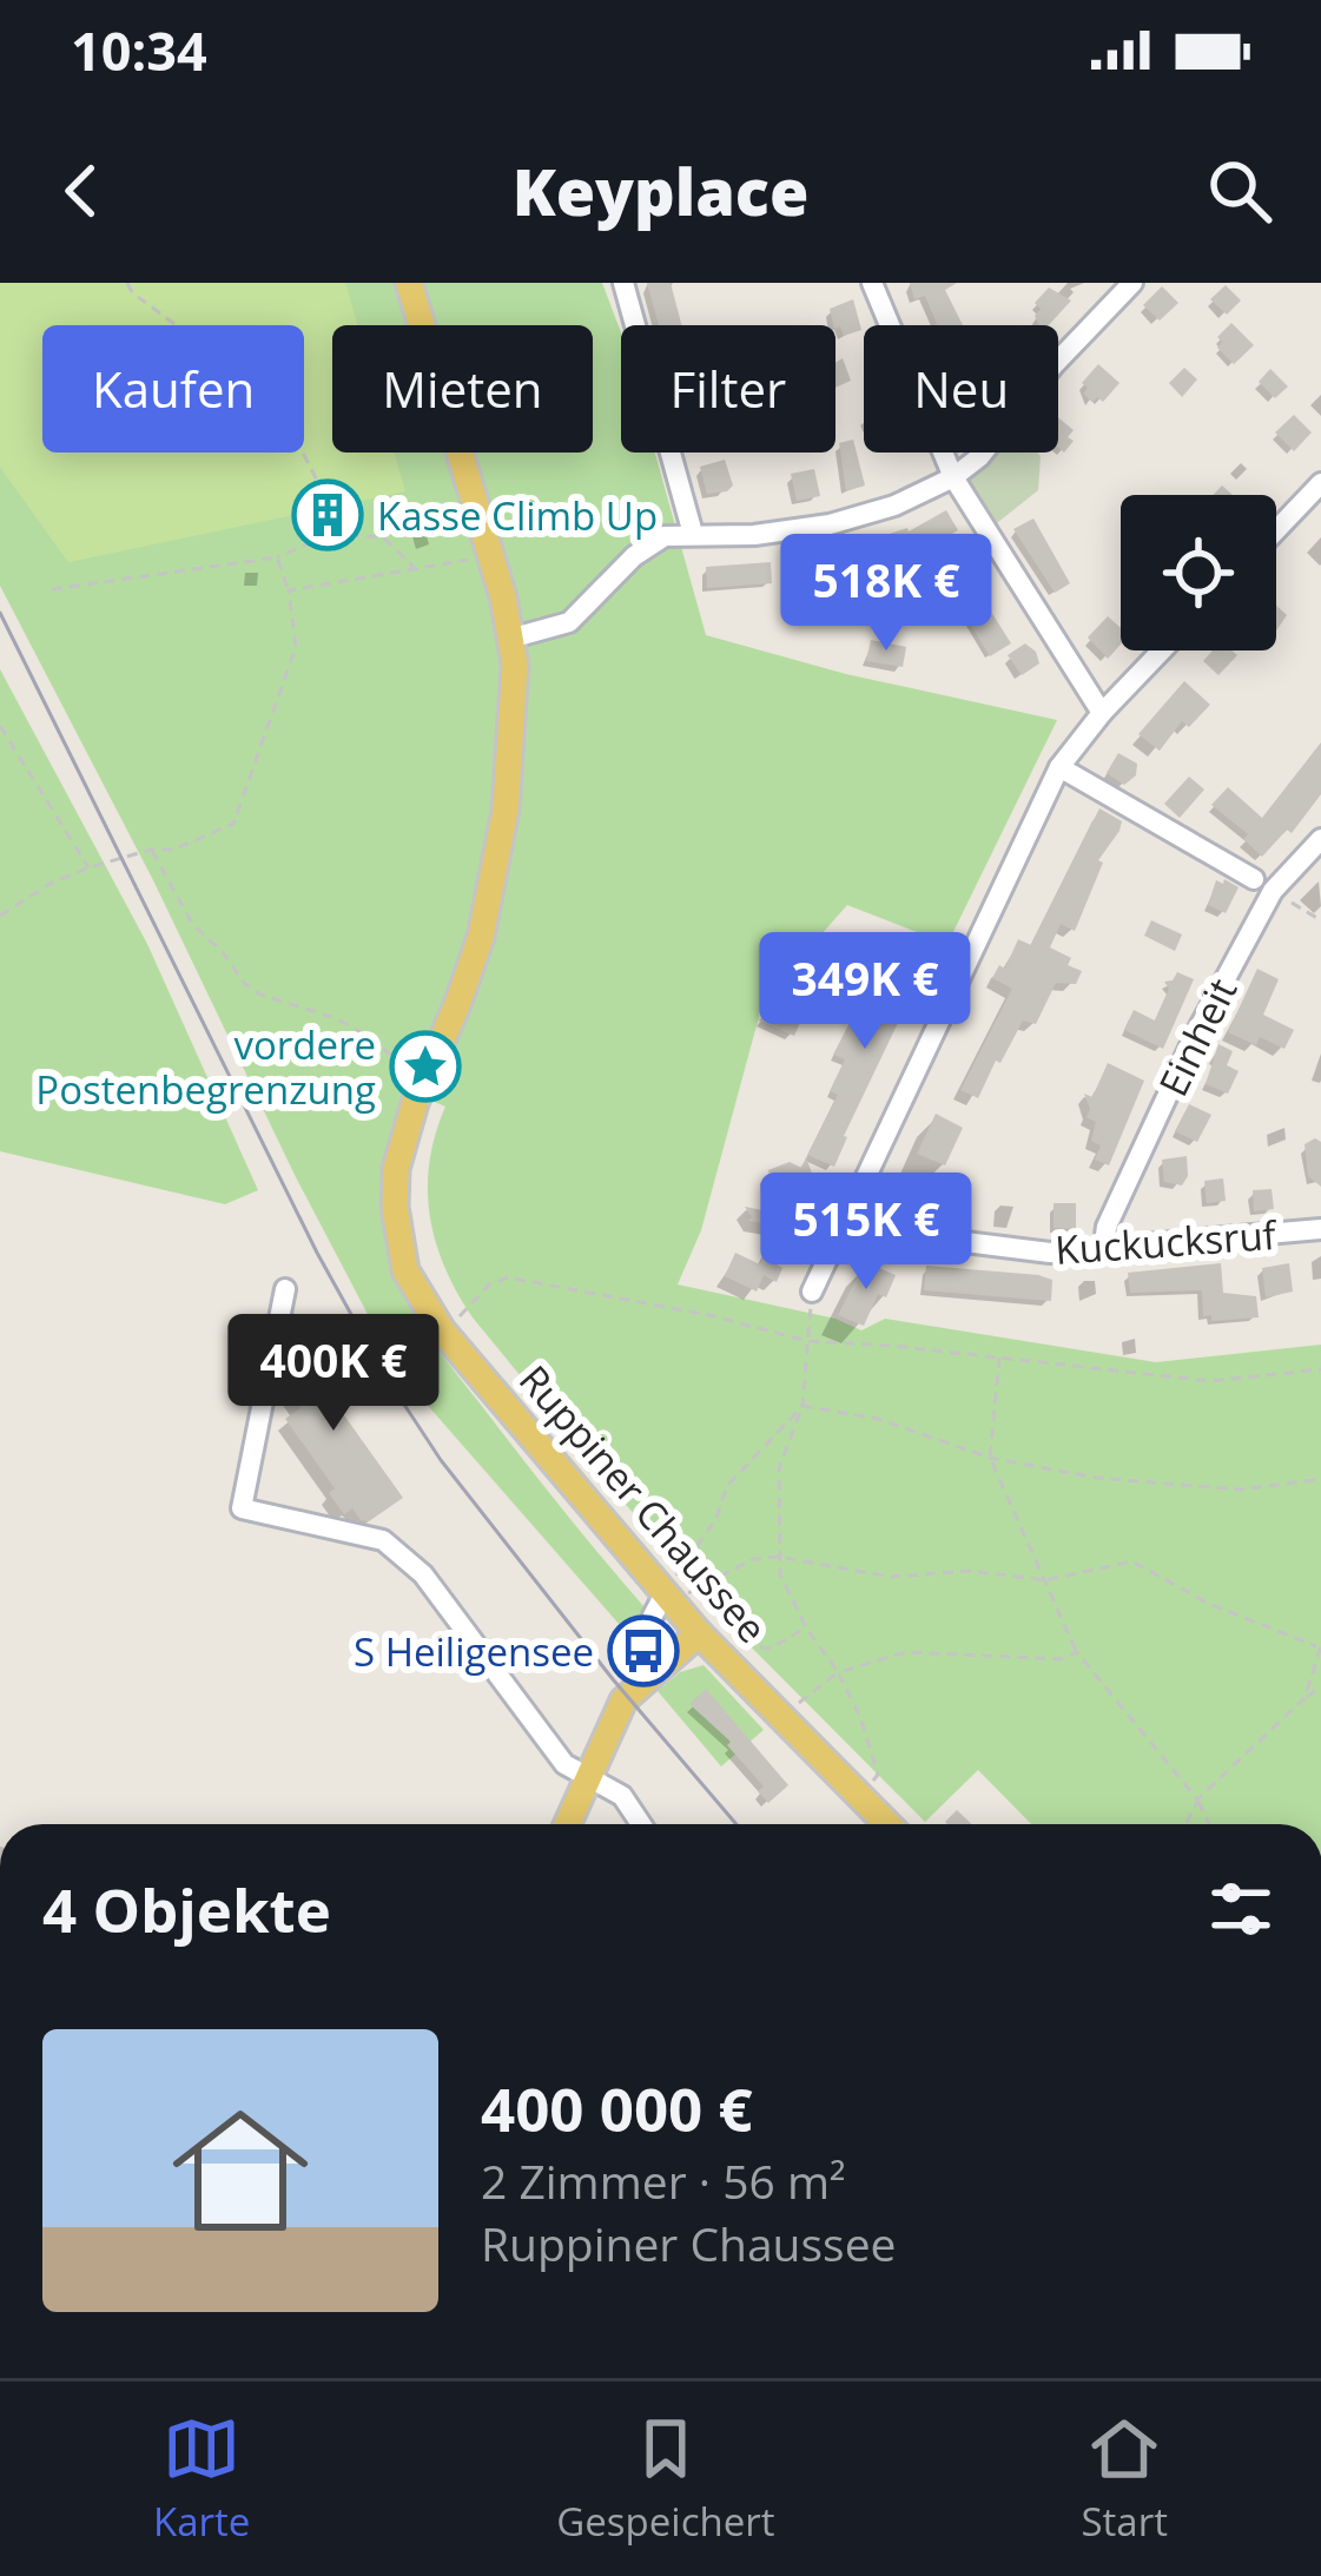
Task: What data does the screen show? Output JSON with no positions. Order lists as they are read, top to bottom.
{
  "streets": {
    "main road": ["Ruppiner Chaussee"],
    "street": ["Einheit", "Kuckucksruf"]
  },
  "crossings": [
    ["Einheit", "Kuckucksruf"]
  ],
  "places": {
    "building": ["Kasse Climb Up"],
    "place": ["vordere Postenbegrenzung"],
    "bus stop": ["S Heiligensee"]
  },
  "page": {
    "status": "10:34",
    "header": "Keyplace",
    "chip": [
      "Kaufen",
      "Mieten",
      "Filter",
      "Neu"
    ],
    "price": [
      "518K €",
      "349K €",
      "515K €",
      "400K €"
    ],
    "heading": "4 Objekte",
    "list": [
      {
        "name": "400 000 €",
        "note": "2 Zimmer · 56 m² · Ruppiner Chaussee"
      }
    ],
    "tabs": ["Karte", "Gespeichert", "Start"]
  }
}
